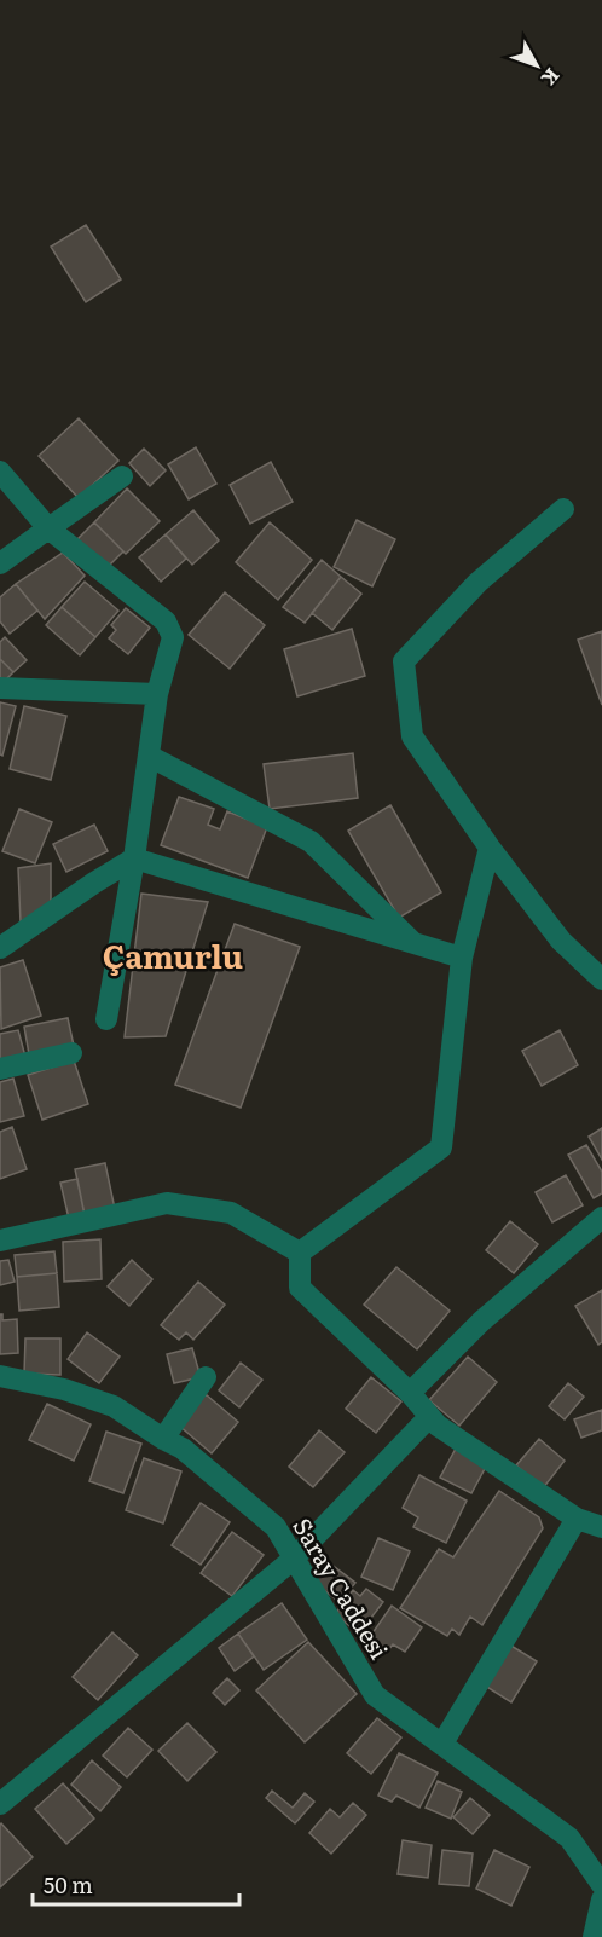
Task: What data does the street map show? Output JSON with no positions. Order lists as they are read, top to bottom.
{
  "streets": {
    "street": ["Saray Caddesi"]
  },
  "districts": ["Çamurlu"],
  "scale_bar": "50 m",
  "north": "bottom right"
}
